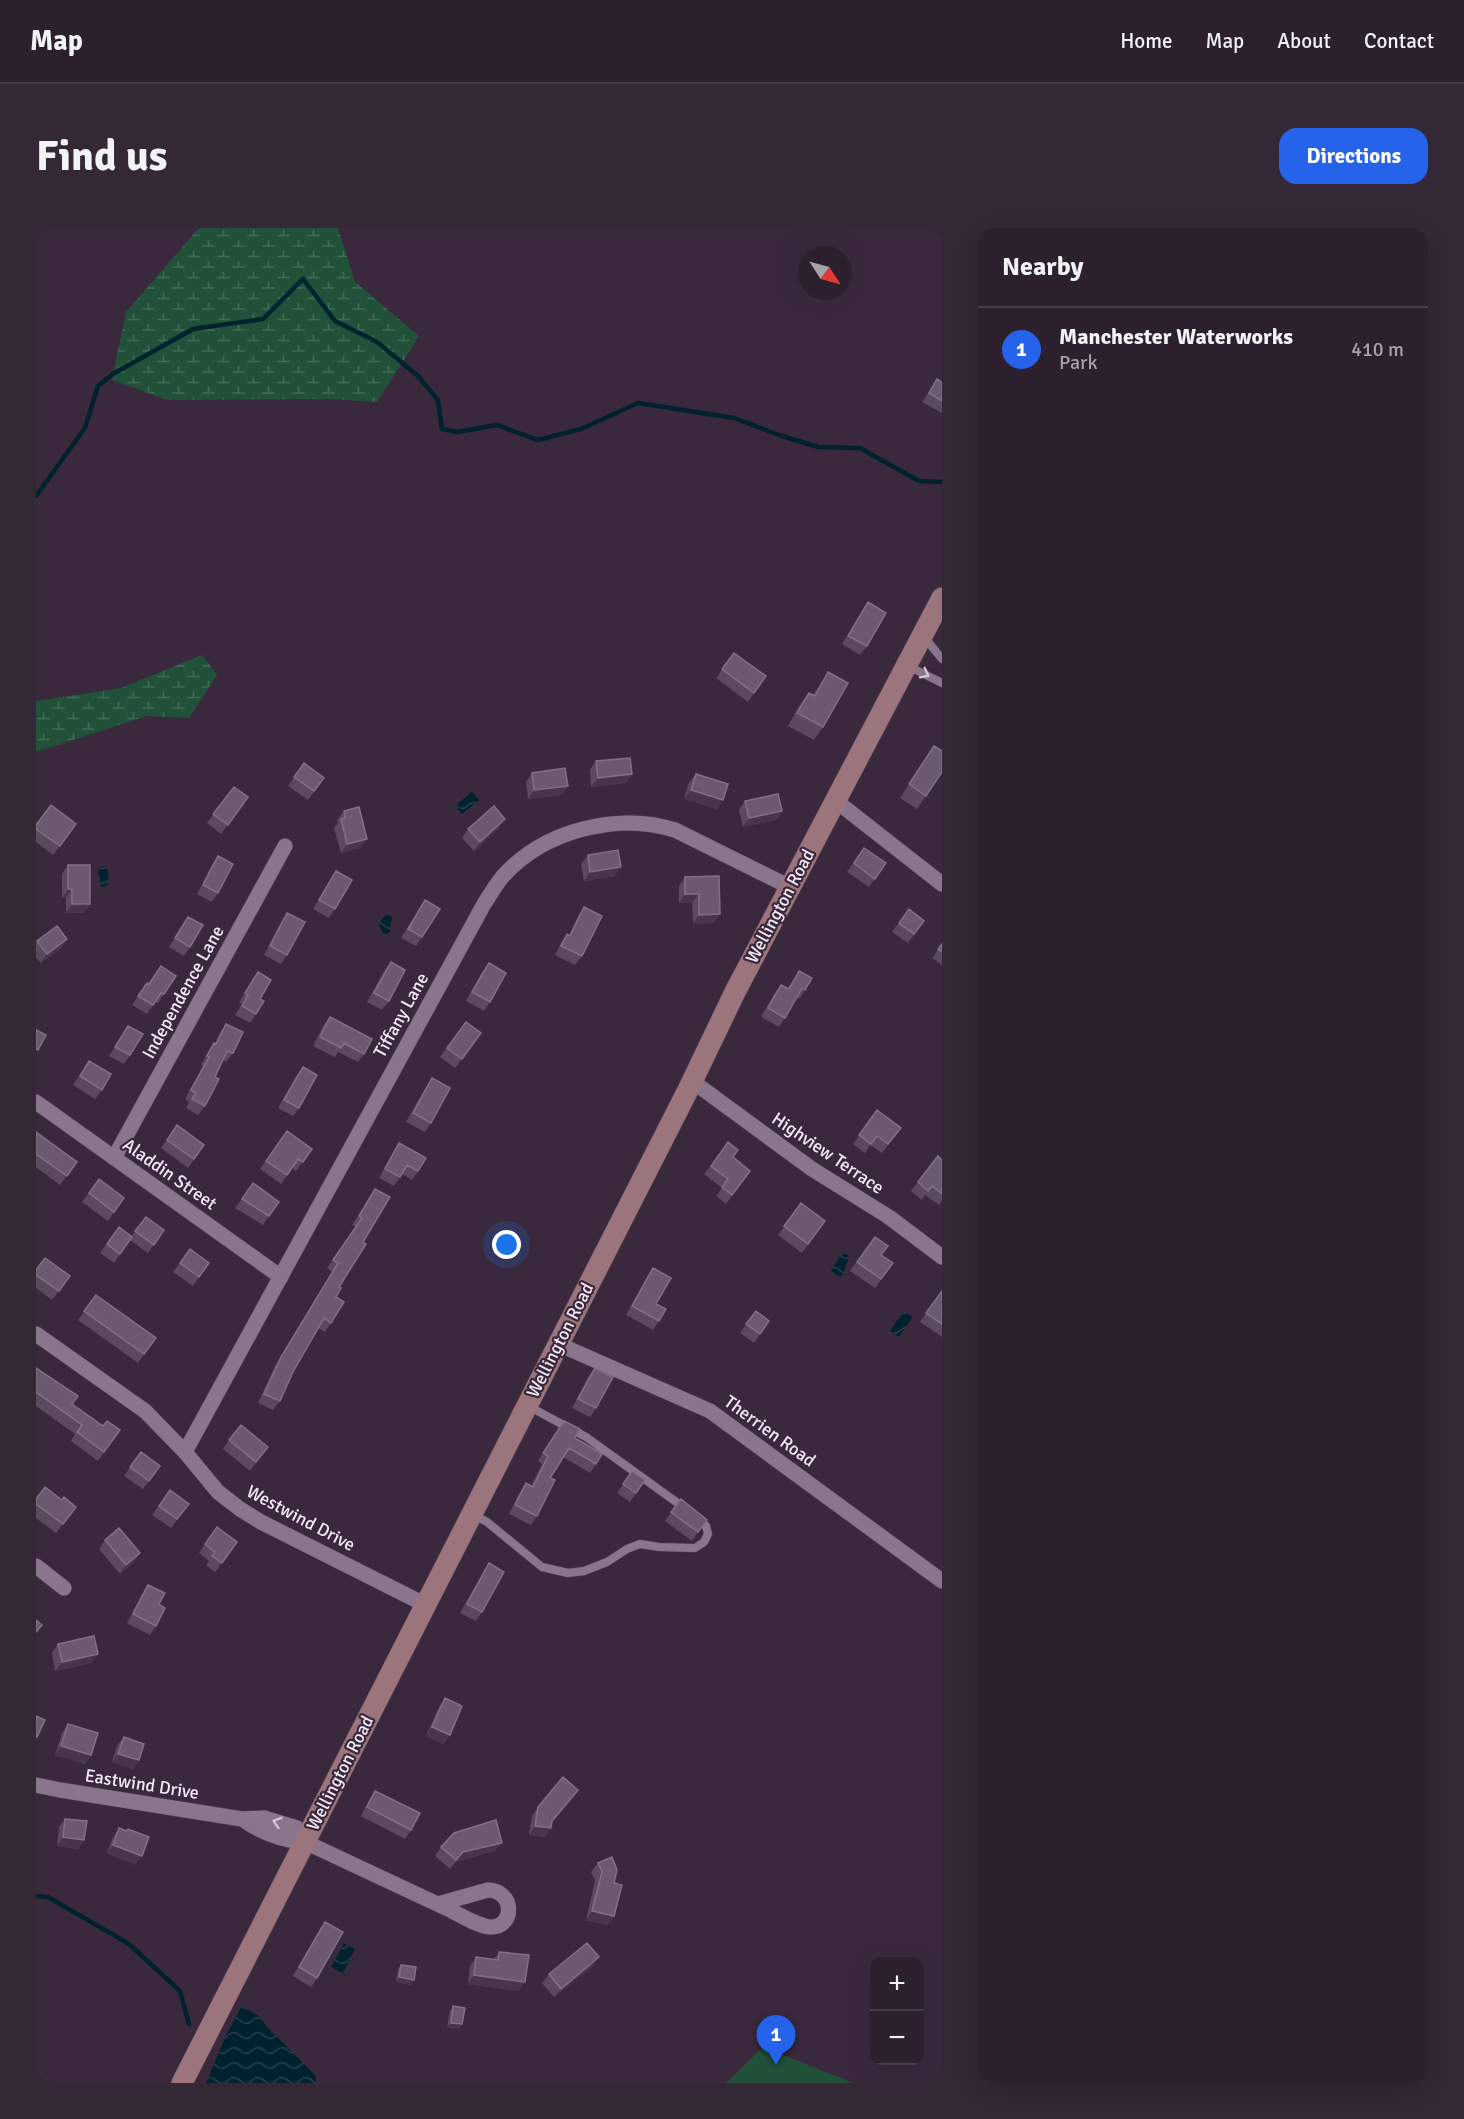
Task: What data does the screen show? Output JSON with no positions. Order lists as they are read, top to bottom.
{
  "streets": {
    "main road": ["Wellington Road"],
    "street": [
      "Independence Lane",
      "Tiffany Lane",
      "Highview Terrace",
      "Aladdin Street",
      "Therrien Road",
      "Westwind Drive",
      "Eastwind Drive"
    ]
  },
  "crossings": [
    ["Wellington Road", "Tiffany Lane"],
    ["Wellington Road", "Highview Terrace"],
    ["Wellington Road", "Therrien Road"],
    ["Wellington Road", "Westwind Drive"],
    ["Wellington Road", "Eastwind Drive"],
    ["Independence Lane", "Aladdin Street"],
    ["Tiffany Lane", "Aladdin Street"],
    ["Tiffany Lane", "Westwind Drive"]
  ],
  "north": "bottom right",
  "page": {
    "header": "Map",
    "nav": [
      "Home",
      "Map",
      "About",
      "Contact"
    ],
    "buttons": "Directions",
    "title": "Find us",
    "heading": "Nearby",
    "list": [
      {
        "mark": "1",
        "name": "Manchester Waterworks",
        "note": "Park",
        "value": "410 m"
      }
    ],
    "map_buttons": ["+", "−"],
    "pins": "1"
  }
}
